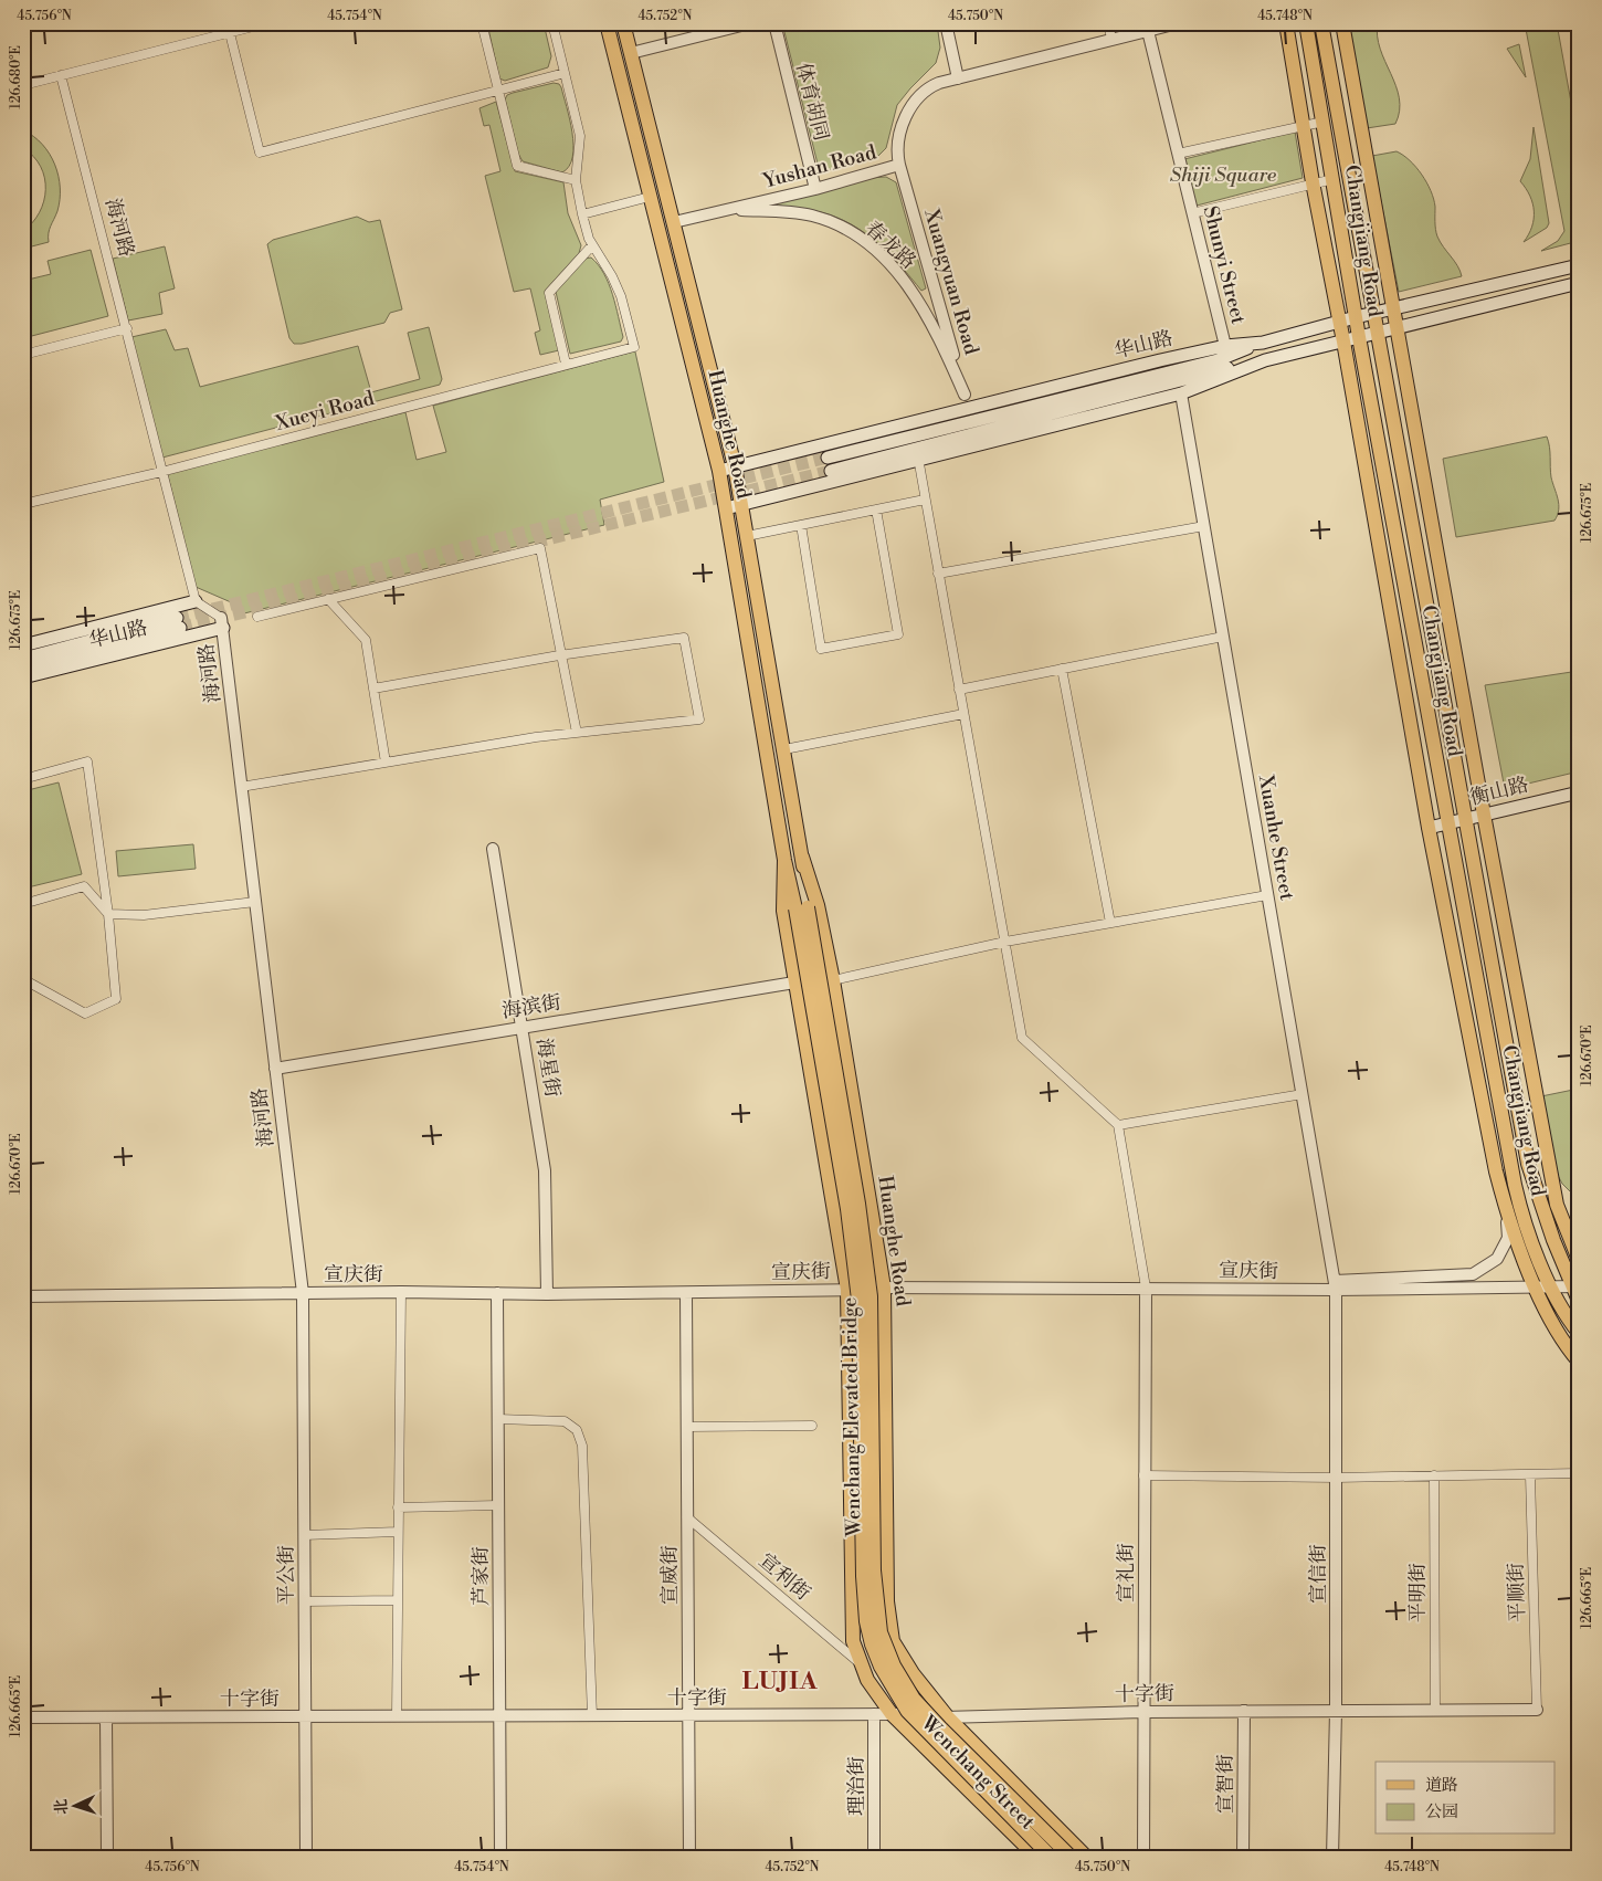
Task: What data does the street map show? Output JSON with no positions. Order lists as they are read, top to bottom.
{
  "streets": {
    "main road": [
      "Changjiang Road",
      "华山路",
      "Huanghe Road",
      "衡山路",
      "Wenchang Elevated Bridge",
      "Wenchang Street"
    ],
    "street": [
      "体育胡同",
      "Yushan Road",
      "海河路",
      "春龙路",
      "Shunyi Street",
      "Xuangyuan Road",
      "Xueyi Road",
      "Xuanhe Street",
      "海滨街",
      "海星街",
      "宣庆街",
      "宣礼街",
      "宣信街",
      "平公街",
      "宣威街",
      "芦家街",
      "宣利街",
      "平明街",
      "平顺街",
      "十字街",
      "宣智街",
      "理治街"
    ]
  },
  "crossings": [
    ["体育胡同", "Yushan Road"],
    ["Yushan Road", "春龙路"],
    ["Yushan Road", "Shunyi Street"],
    ["Yushan Road", "Xuangyuan Road"],
    ["Yushan Road", "Huanghe Road"],
    ["海河路", "华山路"],
    ["海河路", "Xueyi Road"],
    ["海河路", "海滨街"],
    ["海河路", "宣庆街"],
    ["海河路", "平公街"],
    ["Changjiang Road", "华山路"],
    ["Changjiang Road", "衡山路"],
    ["Changjiang Road", "宣庆街"],
    ["春龙路", "Xuangyuan Road"],
    ["Shunyi Street", "华山路"],
    ["Xuangyuan Road", "华山路"],
    ["华山路", "Huanghe Road"],
    ["Huanghe Road", "海滨街"],
    ["Huanghe Road", "宣庆街"],
    ["Huanghe Road", "Wenchang Elevated Bridge"],
    ["Huanghe Road", "宣利街"],
    ["Huanghe Road", "十字街"],
    ["Huanghe Road", "Wenchang Street"],
    ["Xuanhe Street", "宣庆街"],
    ["Xuanhe Street", "宣信街"],
    ["海滨街", "海星街"],
    ["海星街", "宣庆街"],
    ["宣庆街", "宣礼街"],
    ["宣庆街", "宣信街"],
    ["宣庆街", "平公街"],
    ["宣庆街", "宣威街"],
    ["宣庆街", "芦家街"],
    ["宣礼街", "十字街"],
    ["宣信街", "十字街"],
    ["平公街", "十字街"],
    ["宣威街", "宣利街"],
    ["宣威街", "十字街"],
    ["芦家街", "十字街"],
    ["平明街", "十字街"],
    ["平顺街", "十字街"],
    ["十字街", "Wenchang Street"],
    ["十字街", "宣智街"],
    ["十字街", "理治街"]
  ],
  "districts": ["LUJIA"],
  "parks": ["Shiji Square"],
  "legend": ["道路", "公园"],
  "north": "left",
  "coordinates": [
    "45.756°N",
    "45.754°N",
    "45.752°N",
    "45.750°N",
    "45.748°N",
    "126.680°E",
    "126.675°E",
    "126.670°E",
    "126.665°E"
  ]
}
